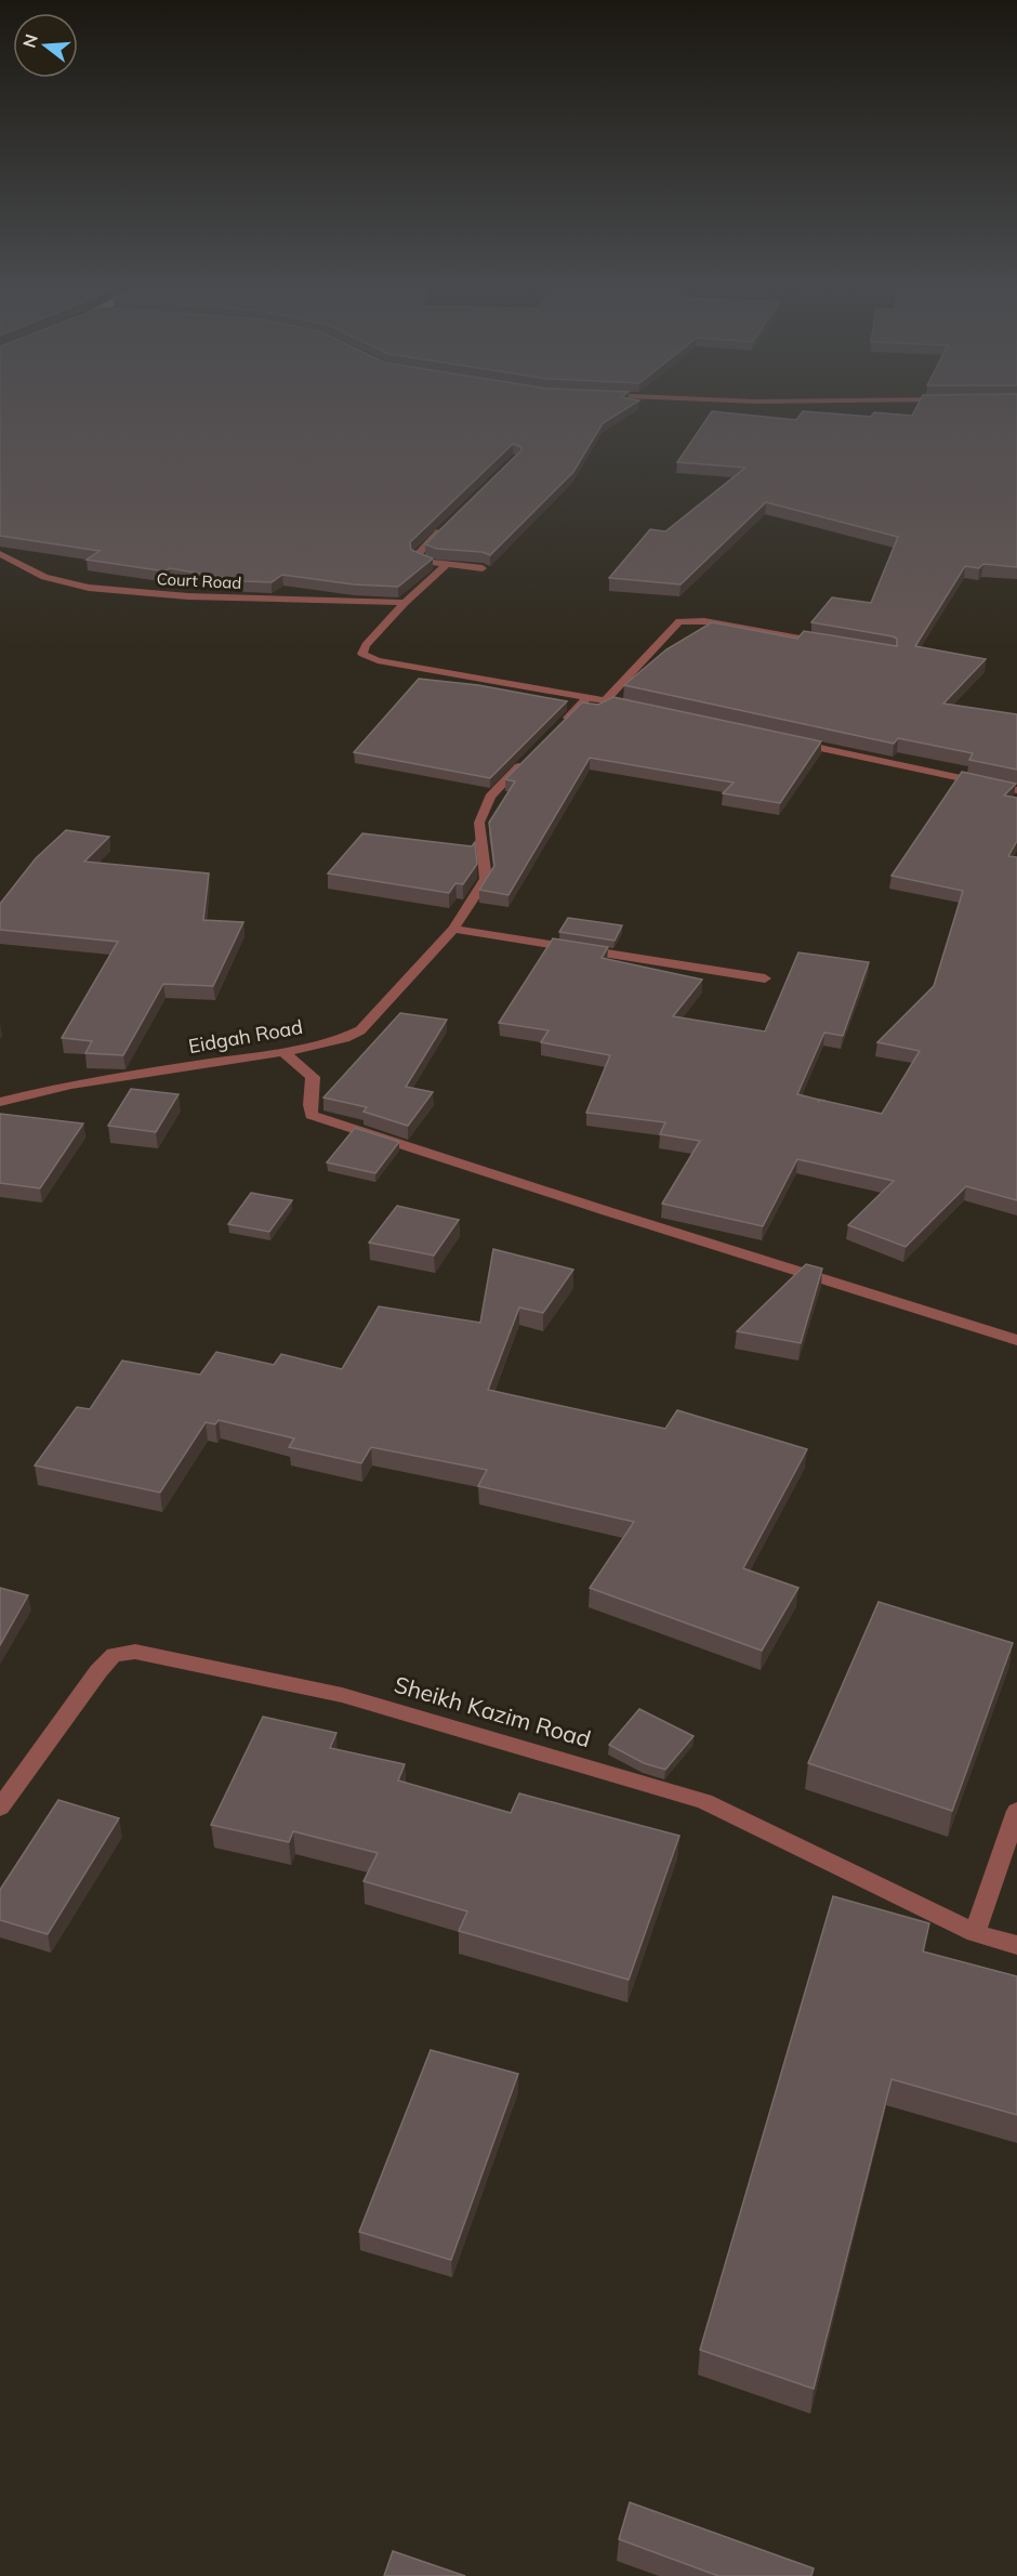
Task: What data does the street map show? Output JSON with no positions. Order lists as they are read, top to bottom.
{
  "streets": {
    "street": ["Court Road", "Eidgah Road", "Sheikh Kazim Road"]
  },
  "north": "left"
}
